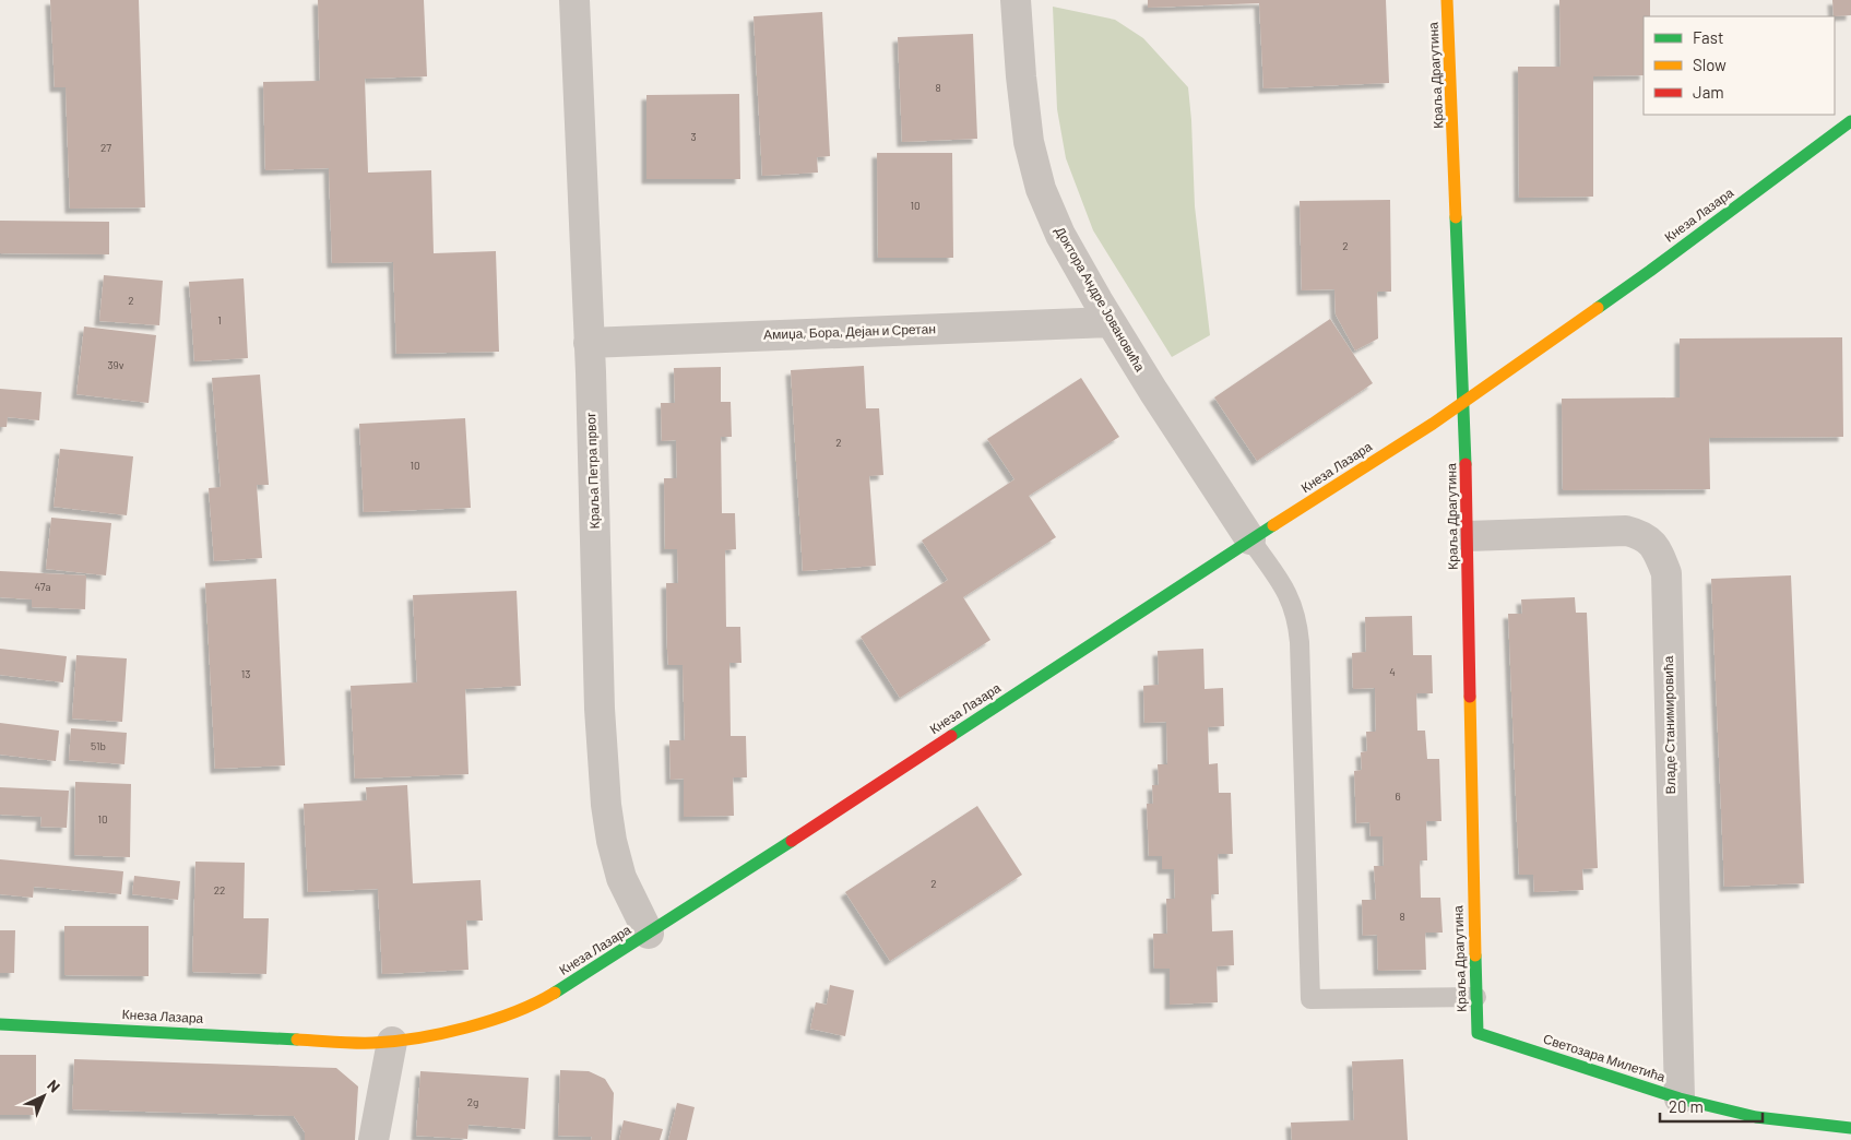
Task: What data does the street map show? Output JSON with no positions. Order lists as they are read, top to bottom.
{
  "streets": {
    "street": [
      "Краља Драгутина",
      "Кнеза Лазара",
      "Доктора Андре Јовановића",
      "Амиџа, Бора, Дејан и Сретан",
      "Краља Петра првог",
      "Владе Станимировића",
      "Светозара Милетића"
    ]
  },
  "crossings": [
    ["Краља Драгутина", "Кнеза Лазара"],
    ["Краља Драгутина", "Владе Станимировића"],
    ["Краља Драгутина", "Светозара Милетића"],
    ["Кнеза Лазара", "Доктора Андре Јовановића"],
    ["Кнеза Лазара", "Краља Петра првог"],
    ["Доктора Андре Јовановића", "Амиџа, Бора, Дејан и Сретан"],
    ["Амиџа, Бора, Дејан и Сретан", "Краља Петра првог"],
    ["Владе Станимировића", "Светозара Милетића"]
  ],
  "house_numbers": [
    "8",
    "3",
    "27",
    "10",
    "2",
    "2",
    "1",
    "39v",
    "2",
    "10",
    "47a",
    "4",
    "13",
    "51b",
    "6",
    "10",
    "2",
    "22",
    "8",
    "2g"
  ],
  "legend": ["Fast", "Slow", "Jam"],
  "scale_bar": "20 m",
  "north": "top right"
}
